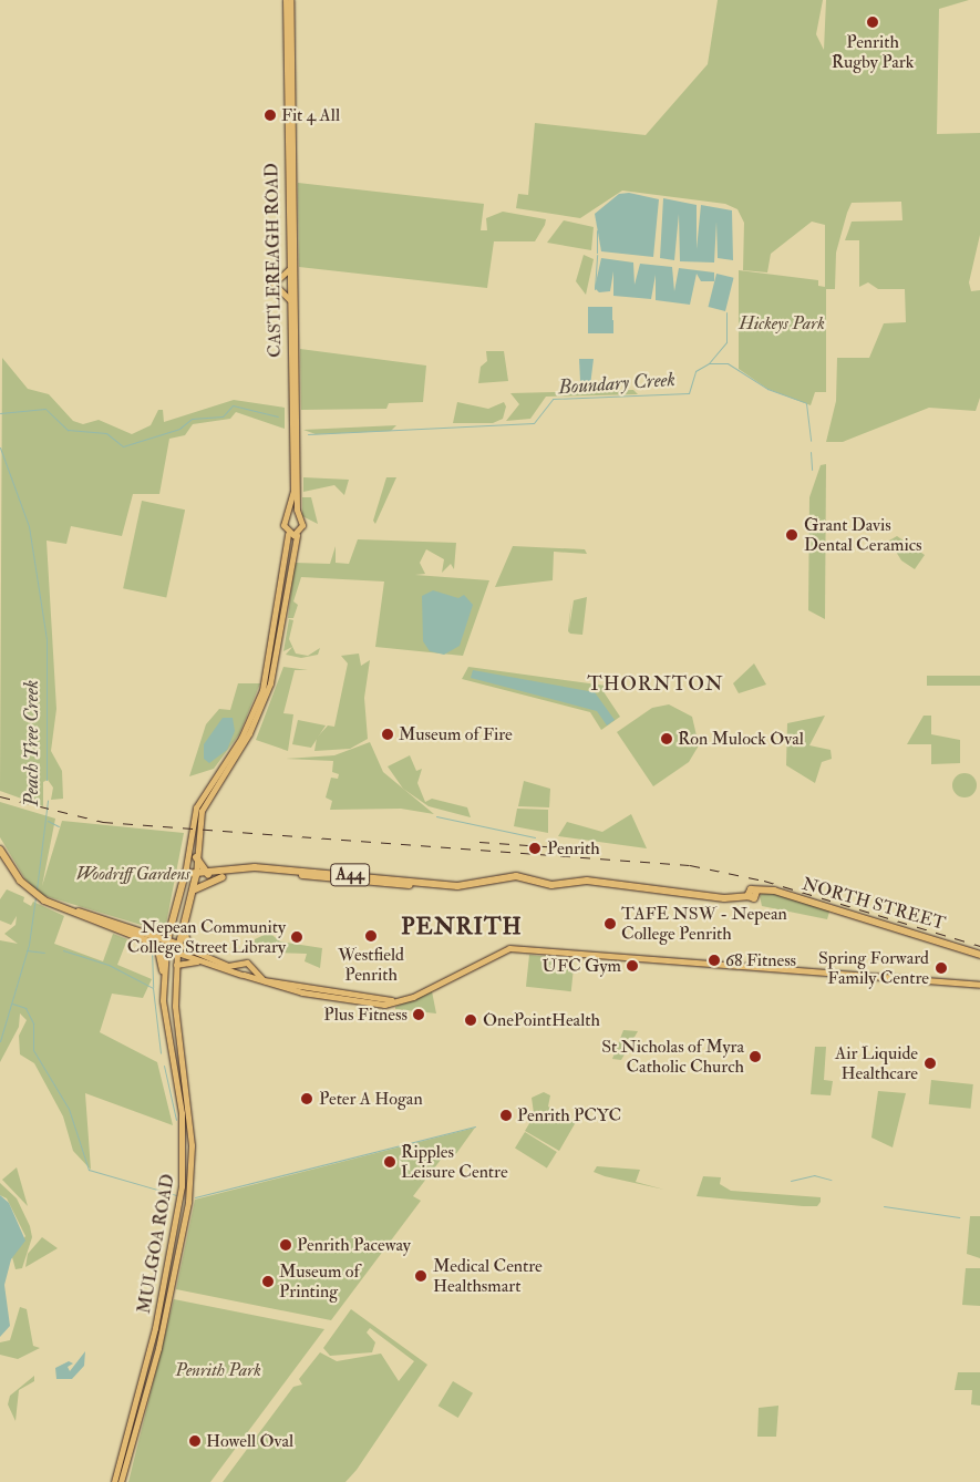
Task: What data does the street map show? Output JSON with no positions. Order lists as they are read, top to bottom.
{
  "streets": {
    "highway": ["A44", "NORTH STREET"],
    "main road": ["CASTLEREAGH ROAD", "MULGOA ROAD"]
  },
  "crossings": [
    ["A44", "NORTH STREET"]
  ],
  "districts": ["THORNTON", "PENRITH"],
  "water": ["Boundary Creek", "Peach Tree Creek"],
  "parks": ["Hickeys Park", "Woodriff Gardens", "Penrith Park"],
  "places": [
    "Penrith Rugby Park",
    "Fit 4 All",
    "Grant Davis Dental Ceramics",
    "Museum of Fire",
    "Ron Mulock Oval",
    "Penrith",
    "TAFE NSW - Nepean College Penrith",
    "Westfield Penrith",
    "Nepean Community College Street Library",
    "68 Fitness",
    "UFC Gym",
    "Spring Forward Family Centre",
    "Plus Fitness",
    "OnePointHealth",
    "St Nicholas of Myra Catholic Church",
    "Air Liquide Healthcare",
    "Peter A Hogan",
    "Penrith PCYC",
    "Ripples Leisure Centre",
    "Penrith Paceway",
    "Medical Centre Healthsmart",
    "Museum of Printing",
    "Howell Oval"
  ]
}
